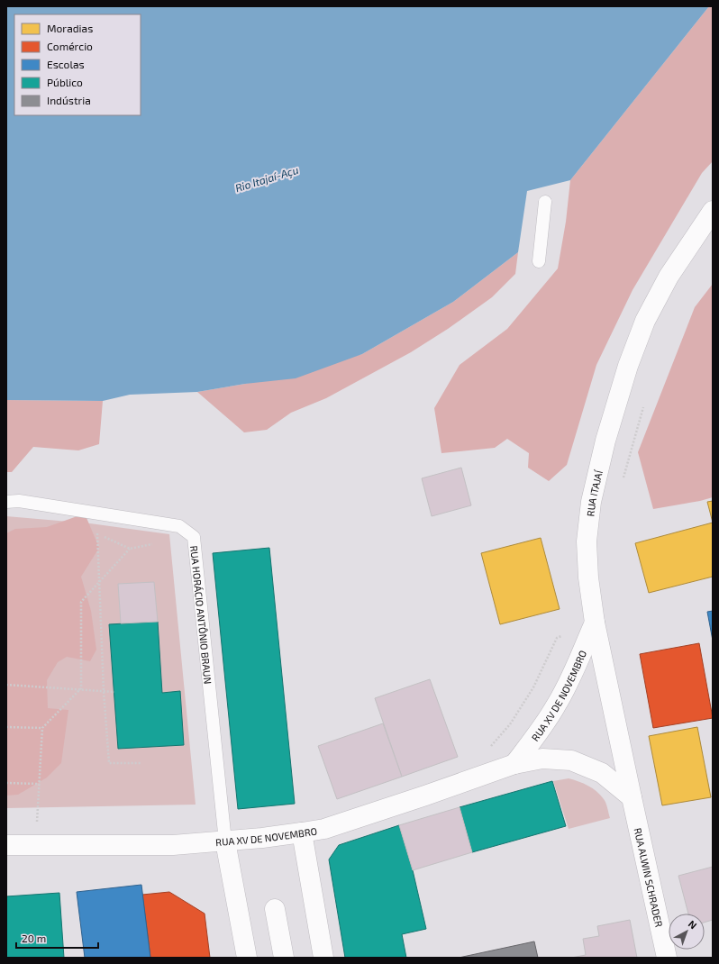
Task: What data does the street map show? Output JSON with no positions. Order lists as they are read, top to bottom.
{
  "streets": {
    "main road": ["RUA ITAJAÍ", "RUA XV DE NOVEMBRO", "RUA ALWIN SCHRADER"],
    "lane": ["RUA HORÁCIO ANTÔNIO BRAUN"]
  },
  "crossings": [
    ["RUA ITAJAÍ", "RUA XV DE NOVEMBRO"],
    ["RUA ITAJAÍ", "RUA ALWIN SCHRADER"],
    ["RUA HORÁCIO ANTÔNIO BRAUN", "RUA XV DE NOVEMBRO"],
    ["RUA XV DE NOVEMBRO", "RUA ALWIN SCHRADER"]
  ],
  "water": ["Rio Itajaí-Açu"],
  "legend": [
    "Moradias",
    "Comércio",
    "Escolas",
    "Público",
    "Indústria"
  ],
  "scale_bar": "20 m",
  "north": "top right"
}
